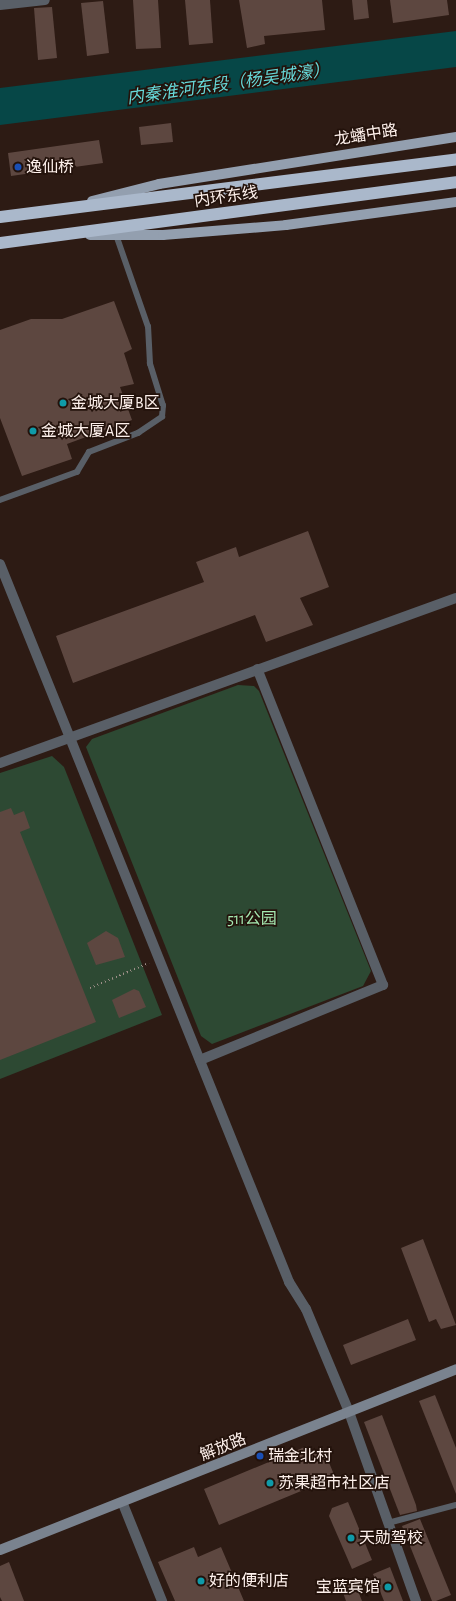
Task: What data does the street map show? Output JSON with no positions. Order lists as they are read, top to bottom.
{
  "streets": {
    "highway": ["内环东线"],
    "main road": ["龙蟠中路"],
    "street": ["解放路"]
  },
  "crossings": [
    ["龙蟠中路", "内环东线"]
  ],
  "water": ["内秦淮河东段（杨吴城濠）"],
  "parks": ["511公园"],
  "places": [
    "逸仙桥",
    "金城大厦B区",
    "金城大厦A区",
    "瑞金北村",
    "苏果超市社区店",
    "天勋驾校",
    "好的便利店",
    "宝蓝宾馆"
  ]
}
